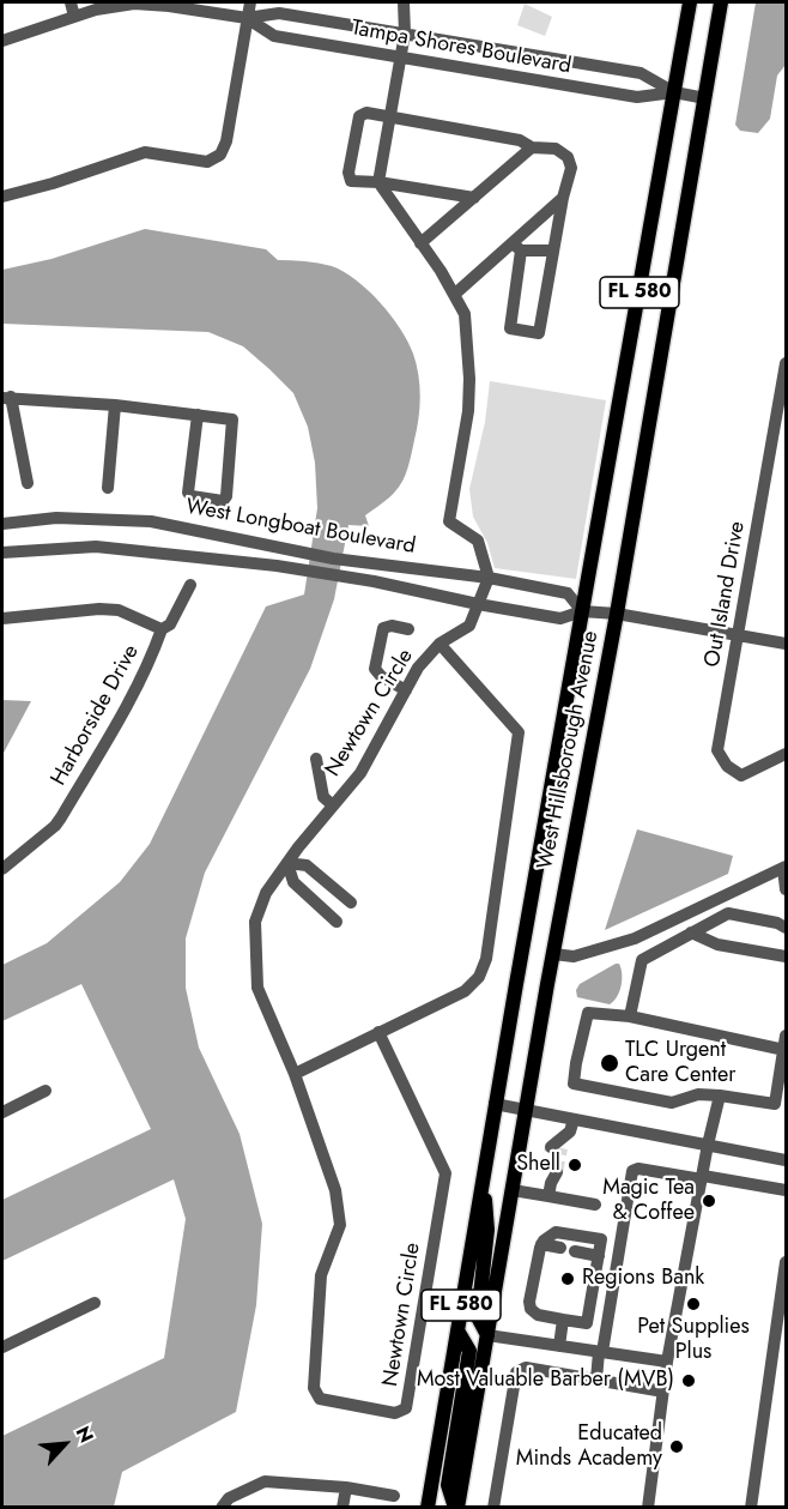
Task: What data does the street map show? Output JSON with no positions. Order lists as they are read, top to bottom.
{
  "streets": {
    "main road": ["FL 580", "West Hillsborough Avenue"],
    "street": [
      "Tampa Shores Boulevard",
      "West Longboat Boulevard",
      "Out Island Drive",
      "Newtown Circle",
      "Harborside Drive"
    ]
  },
  "crossings": [
    ["Tampa Shores Boulevard", "West Hillsborough Avenue"],
    ["West Longboat Boulevard", "Out Island Drive"],
    ["West Longboat Boulevard", "Newtown Circle"],
    ["West Longboat Boulevard", "West Hillsborough Avenue"]
  ],
  "places": [
    "TLC Urgent Care Center",
    "Shell",
    "Magic Tea & Coffee",
    "Regions Bank",
    "Pet Supplies Plus",
    "Most Valuable Barber (MVB)",
    "Educated Minds Academy"
  ],
  "north": "top right"
}
